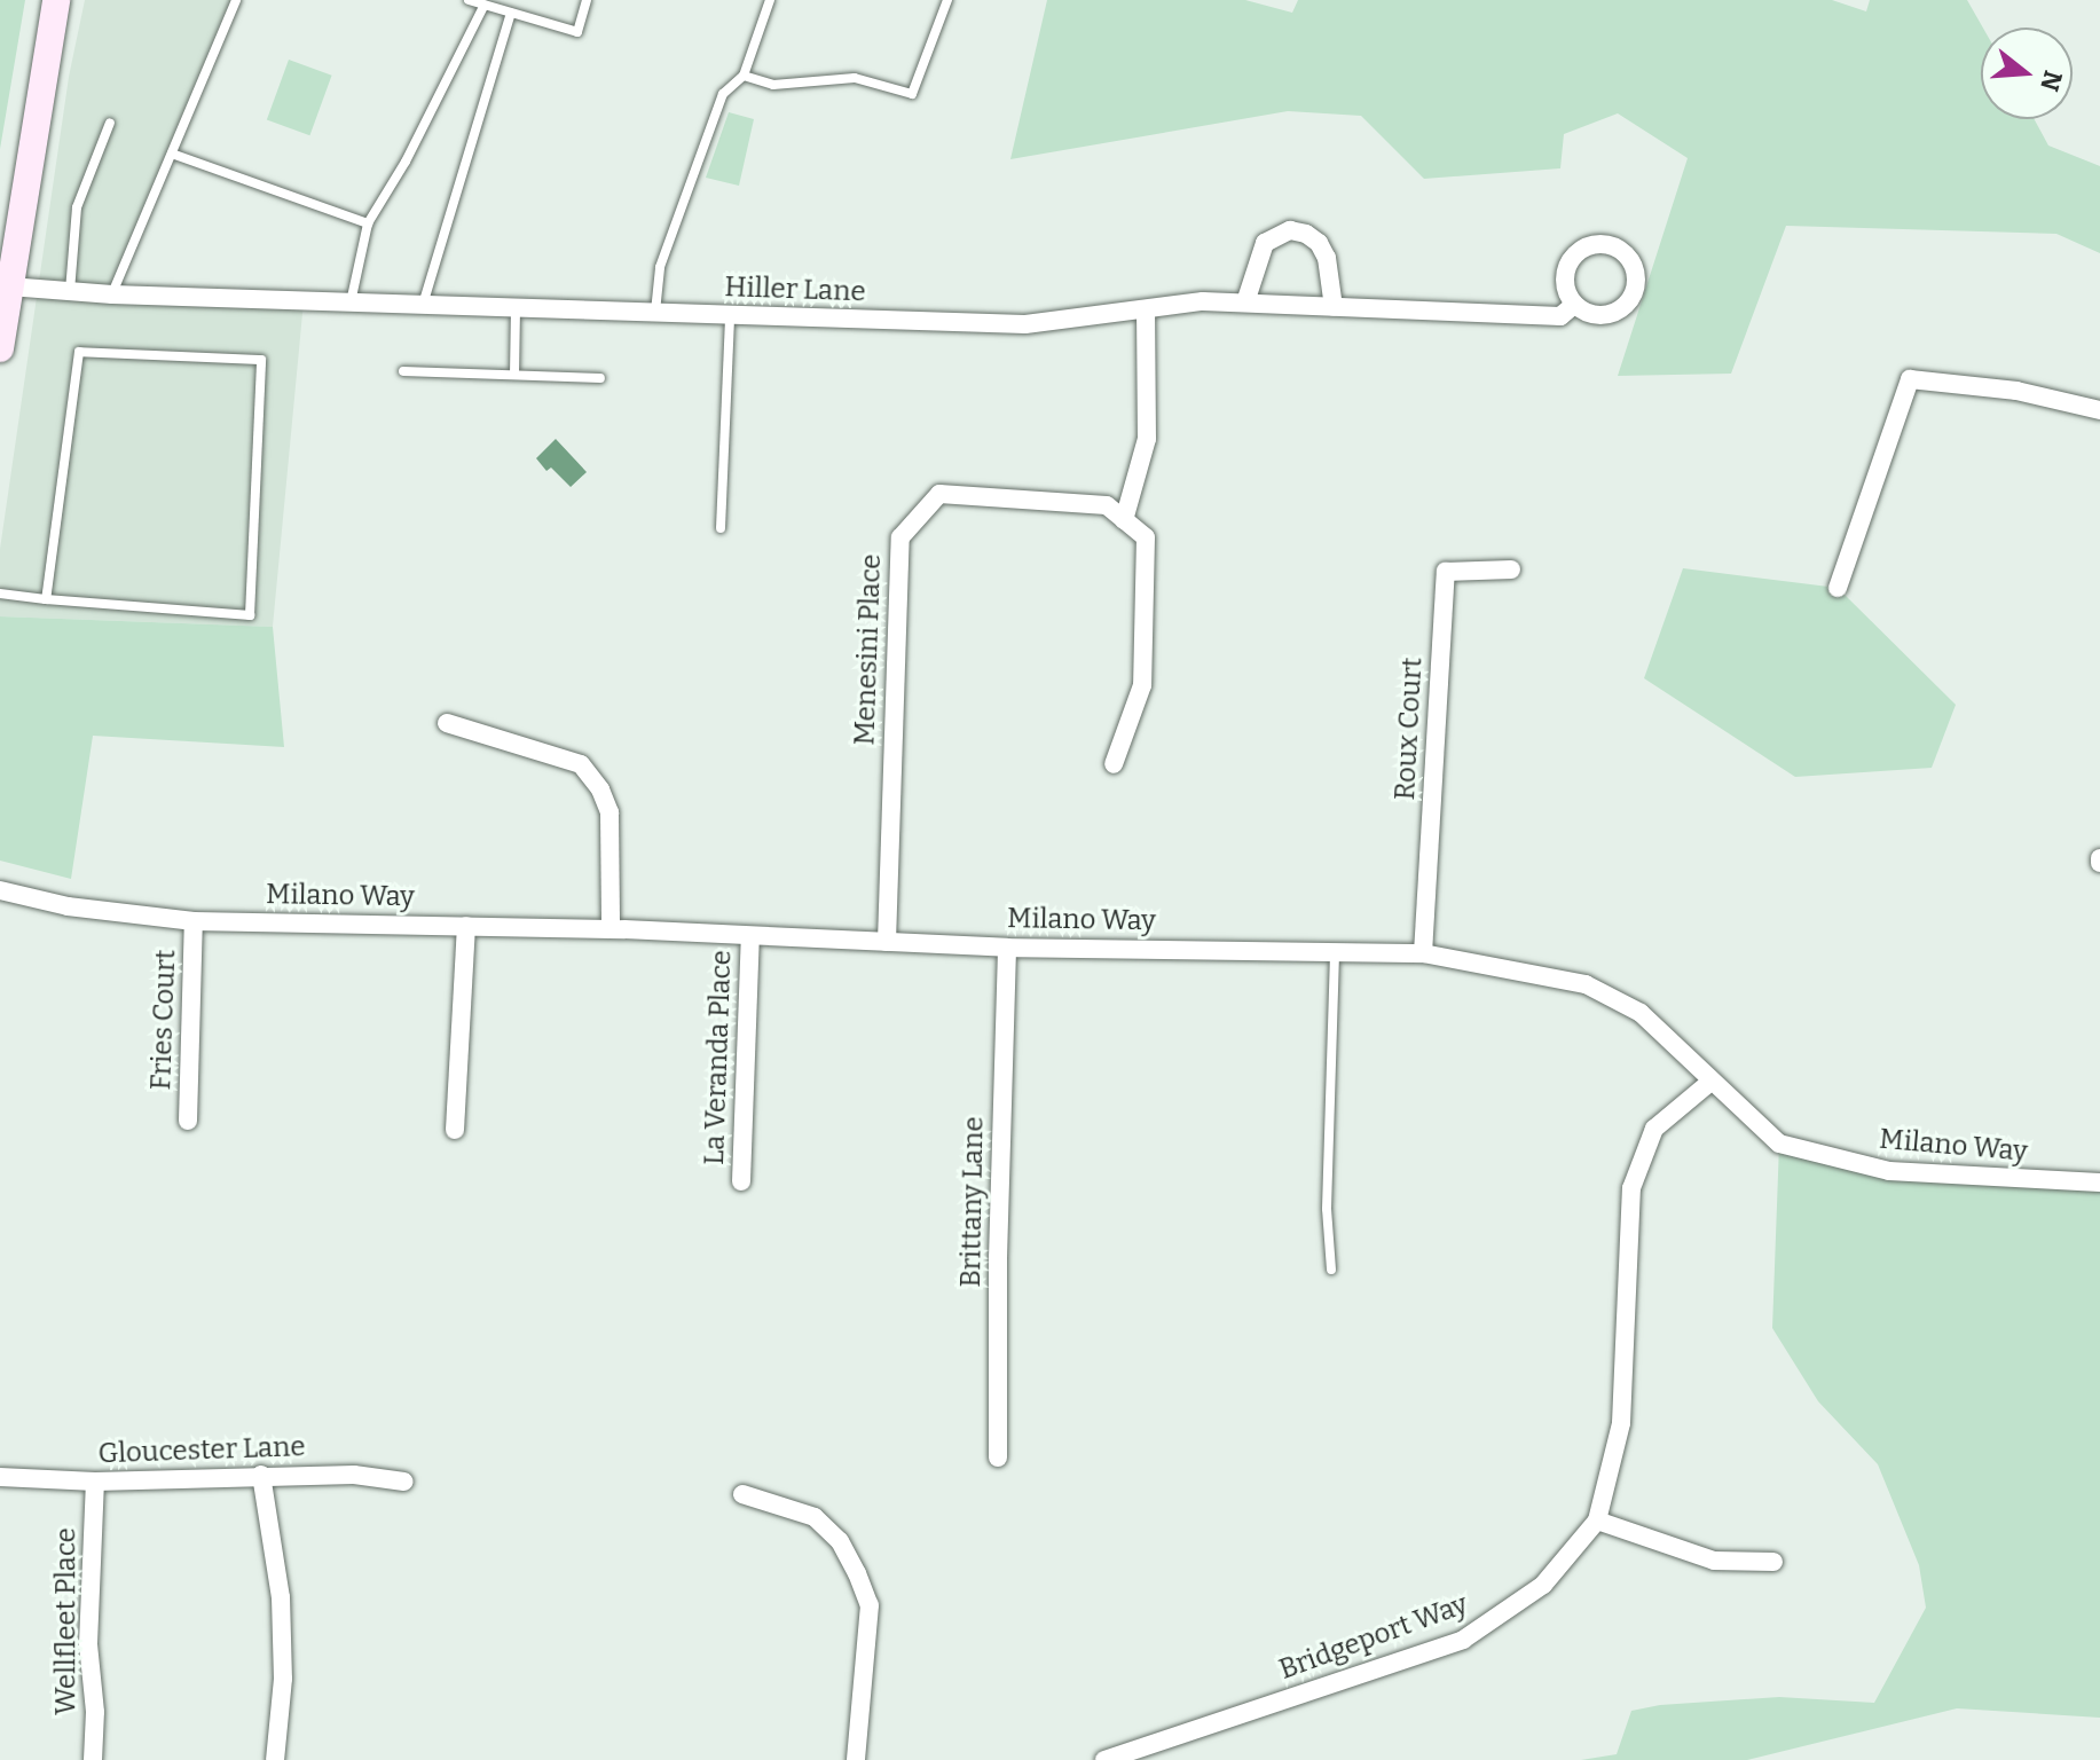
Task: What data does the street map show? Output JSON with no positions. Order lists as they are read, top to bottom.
{
  "streets": {
    "street": [
      "Hiller Lane",
      "Menesini Place",
      "Roux Court",
      "Milano Way",
      "Fries Court",
      "La Veranda Place",
      "Brittany Lane",
      "Gloucester Lane",
      "Wellfleet Place",
      "Bridgeport Way"
    ]
  },
  "crossings": [
    ["Menesini Place", "Milano Way"],
    ["Roux Court", "Milano Way"],
    ["Milano Way", "Fries Court"],
    ["Milano Way", "La Veranda Place"],
    ["Milano Way", "Brittany Lane"],
    ["Milano Way", "Bridgeport Way"],
    ["Gloucester Lane", "Wellfleet Place"]
  ],
  "north": "right"
}
